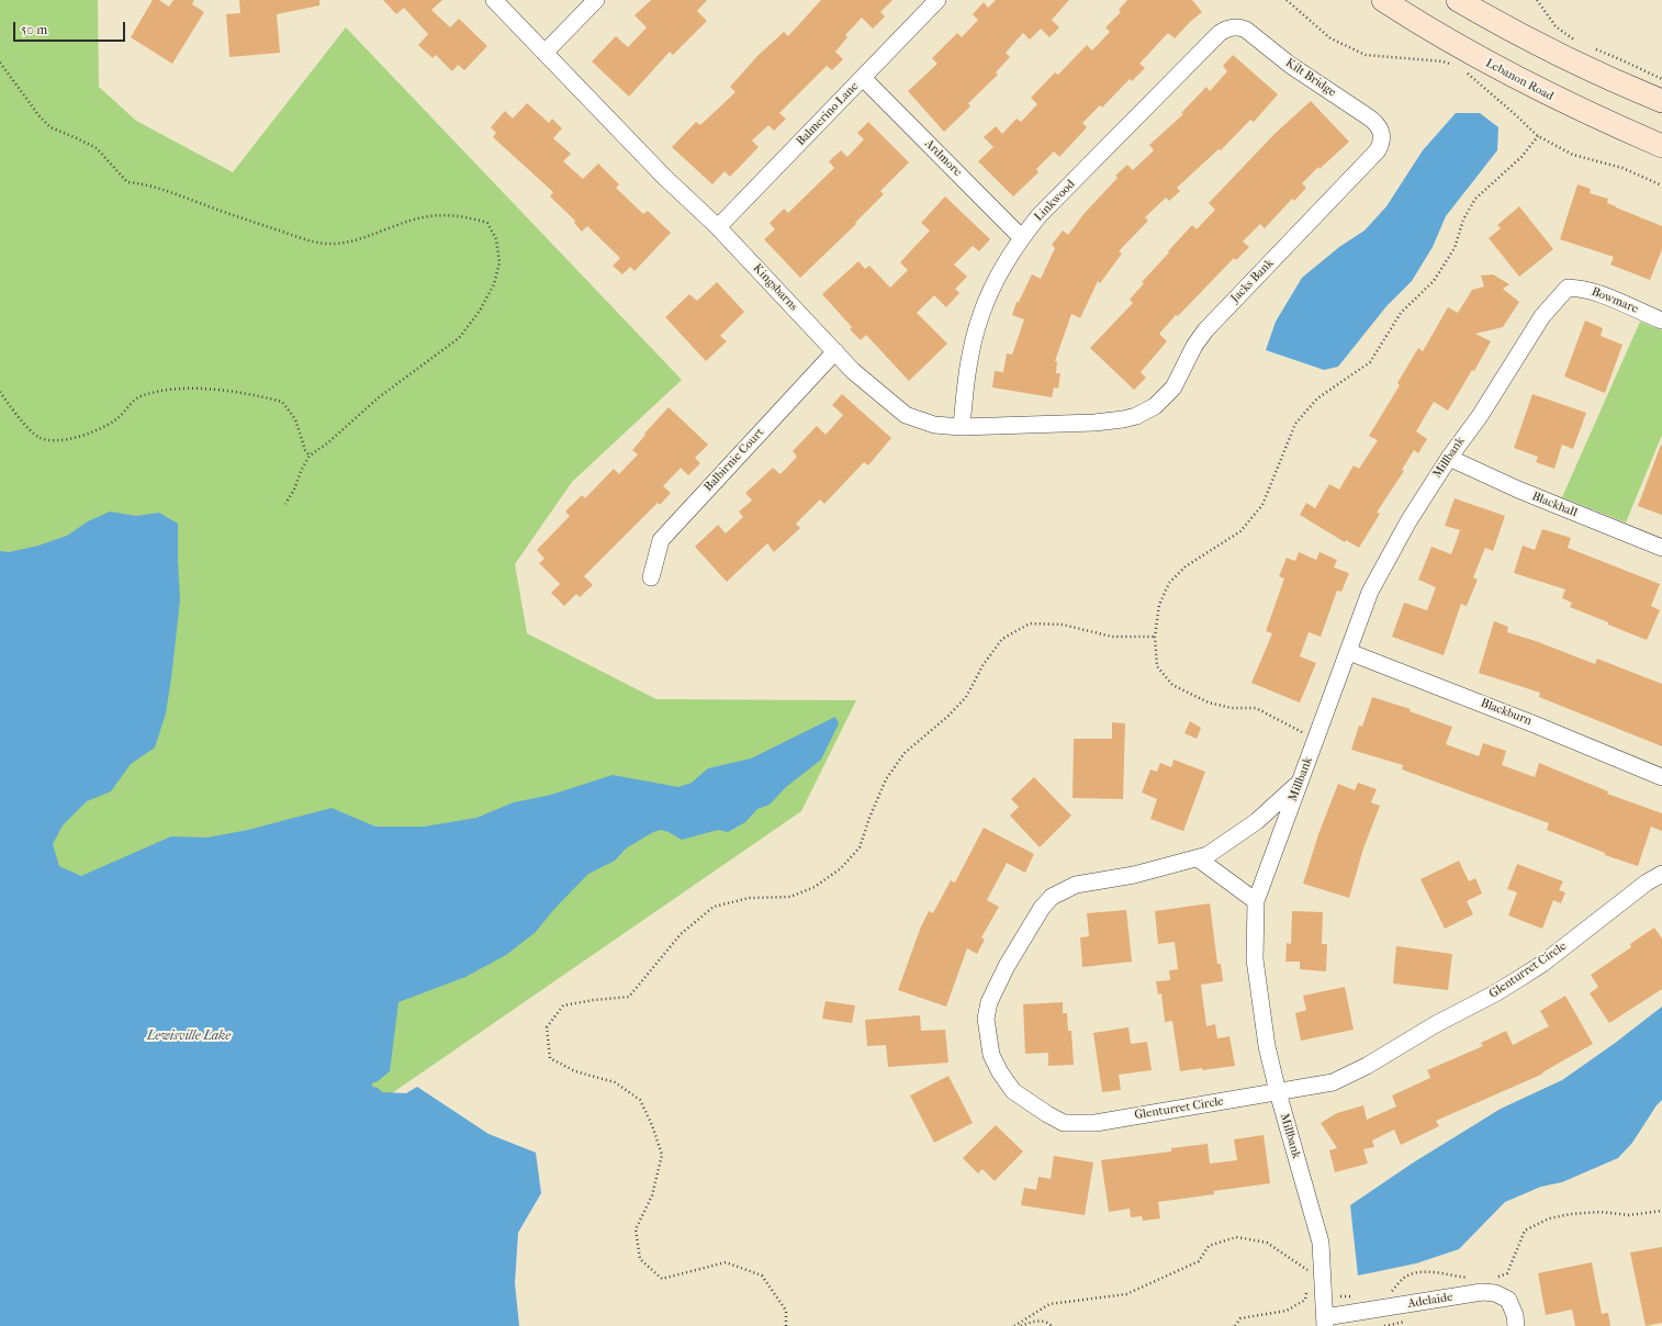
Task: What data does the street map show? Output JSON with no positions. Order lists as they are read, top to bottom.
{
  "streets": {
    "main road": ["Lebanon Road"],
    "street": [
      "Kilt Bridge",
      "Balmerino Lane",
      "Ardmore",
      "Linkwood",
      "Jacks Bank",
      "Kingsbarns",
      "Bowmare",
      "Millbank",
      "Balbirnie Court",
      "Blackhall",
      "Blackburn",
      "Glenturret Circle",
      "Adelaide"
    ]
  },
  "crossings": [
    ["Kilt Bridge", "Linkwood"],
    ["Kilt Bridge", "Jacks Bank"],
    ["Balmerino Lane", "Ardmore"],
    ["Balmerino Lane", "Kingsbarns"],
    ["Ardmore", "Linkwood"],
    ["Linkwood", "Kingsbarns"],
    ["Jacks Bank", "Kingsbarns"],
    ["Kingsbarns", "Balbirnie Court"],
    ["Bowmare", "Millbank"],
    ["Millbank", "Blackhall"],
    ["Millbank", "Blackburn"],
    ["Millbank", "Glenturret Circle"],
    ["Millbank", "Adelaide"]
  ],
  "water": ["Lewisville Lake"],
  "scale_bar": "50 m"
}
